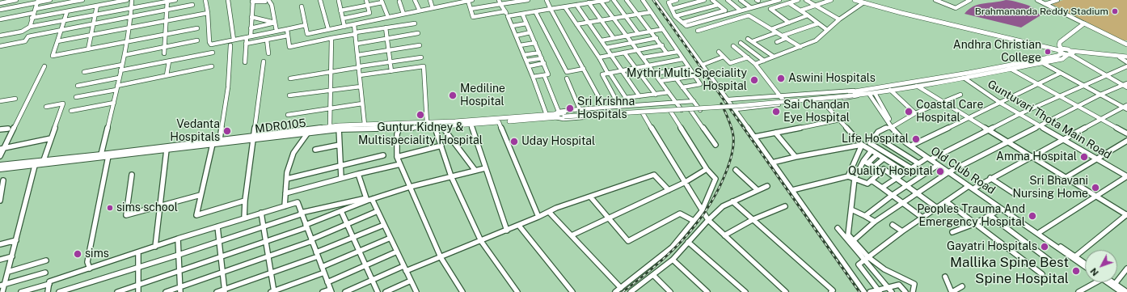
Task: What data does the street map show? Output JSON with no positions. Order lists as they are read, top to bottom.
{
  "streets": {
    "main road": ["MDR0105"],
    "street": ["Guntuvari Thota Main Road", "Old Club Road"]
  },
  "places": [
    "Brahmananda Reddy Stadium",
    "Andhra Christian College",
    "Aswini Hospitals",
    "Mythri Multi-Speciality Hospital",
    "Mediline Hospital",
    "Sri Krishna Hospitals",
    "Sai Chandan Eye Hospital",
    "Coastal Care Hospital",
    "Guntur Kidney & Multispeciality Hospital",
    "Vedanta Hospitals",
    "Life Hospital",
    "Uday Hospital",
    "Amma Hospital",
    "Quality Hospital",
    "Sri Bhavani Nursing Home",
    "sims school",
    "Peoples Trauma And Emergency Hospital",
    "Gayatri Hospitals",
    "sims",
    "Mallika Spine Best Spine Hospital"
  ],
  "north": "bottom left"
}
